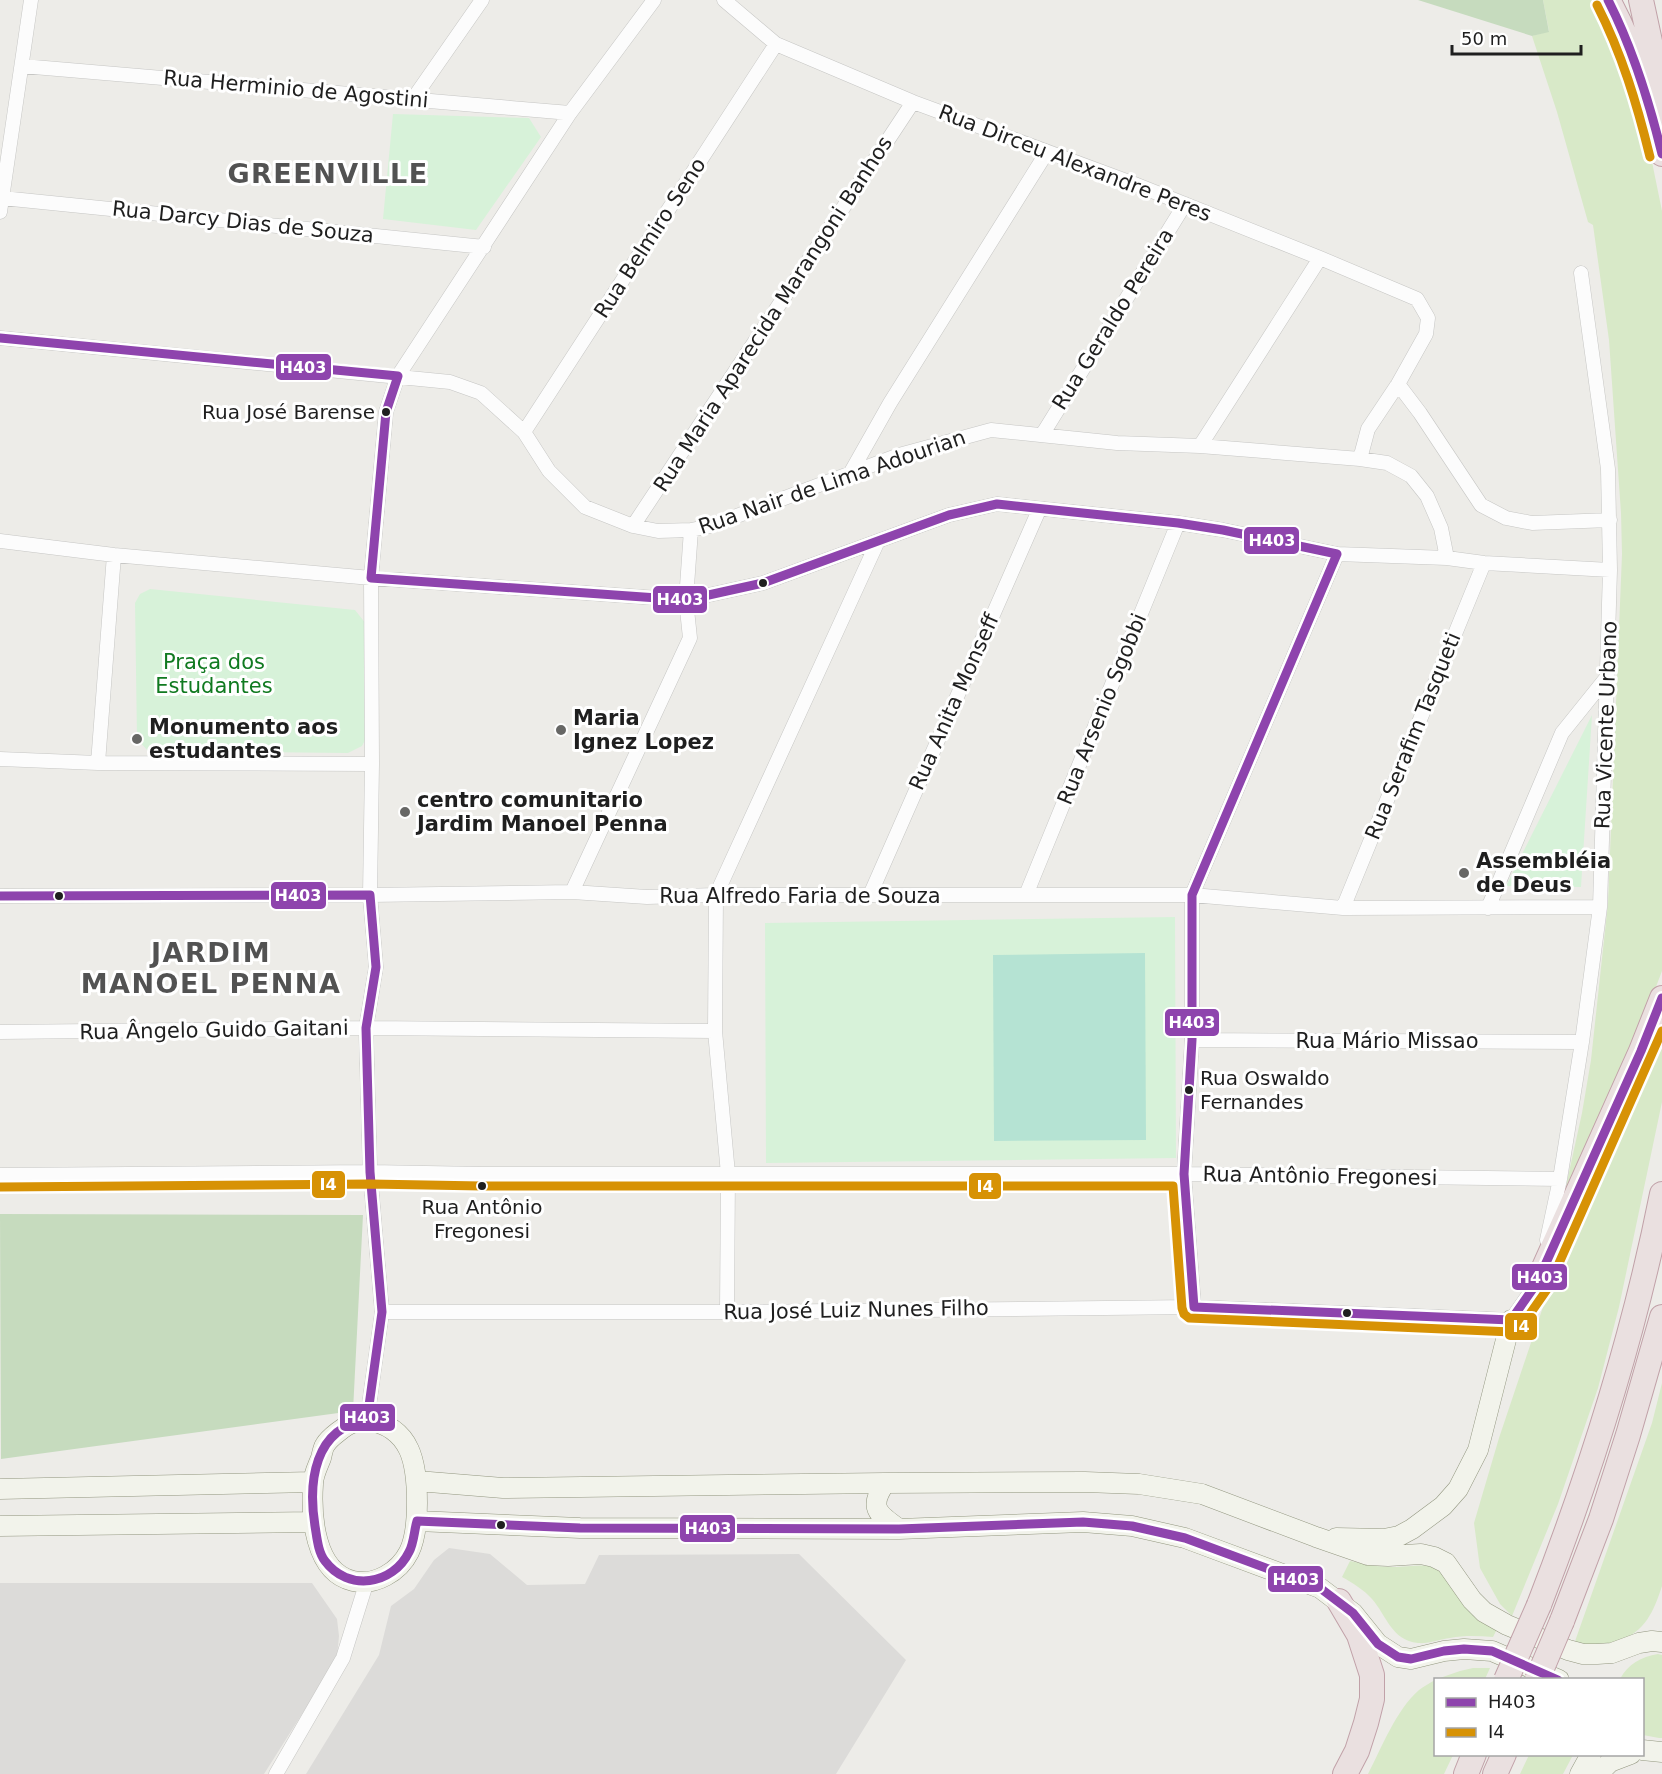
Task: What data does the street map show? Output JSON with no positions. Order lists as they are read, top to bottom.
{
  "streets": {
    "street": [
      "Rua Herminio de Agostini",
      "Rua Dirceu Alexandre Peres",
      "Rua Darcy Dias de Souza",
      "Rua Belmiro Seno",
      "Rua Maria Aparecida Marangoni Banhos",
      "Rua Geraldo Pereira",
      "Rua Nair de Lima Adourian",
      "Rua Anita Monseff",
      "Rua Arsenio Sgobbi",
      "Rua Vicente Urbano",
      "Rua Serafim Tasqueti",
      "Rua Alfredo Faria de Souza",
      "Rua Ângelo Guido Gaitani",
      "Rua Mário Missao",
      "Rua Antônio Fregonesi",
      "Rua José Luiz Nunes Filho"
    ]
  },
  "crossings": [
    ["Rua Dirceu Alexandre Peres", "Rua Belmiro Seno"],
    ["Rua Dirceu Alexandre Peres", "Rua Maria Aparecida Marangoni Banhos"],
    ["Rua Dirceu Alexandre Peres", "Rua Geraldo Pereira"],
    ["Rua Belmiro Seno", "Rua Nair de Lima Adourian"],
    ["Rua Maria Aparecida Marangoni Banhos", "Rua Nair de Lima Adourian"],
    ["Rua Geraldo Pereira", "Rua Nair de Lima Adourian"],
    ["Rua Anita Monseff", "Rua Alfredo Faria de Souza"],
    ["Rua Arsenio Sgobbi", "Rua Alfredo Faria de Souza"],
    ["Rua Vicente Urbano", "Rua Alfredo Faria de Souza"],
    ["Rua Vicente Urbano", "Rua Mário Missao"],
    ["Rua Vicente Urbano", "Rua Antônio Fregonesi"],
    ["Rua Serafim Tasqueti", "Rua Alfredo Faria de Souza"]
  ],
  "districts": ["GREENVILLE", "JARDIM MANOEL PENNA"],
  "parks": ["Praça dos Estudantes"],
  "places": [
    "Rua José Barense",
    "Maria Ignez Lopez",
    "Monumento aos estudantes",
    "centro comunitario Jardim Manoel Penna",
    "Assembléia de Deus",
    "Rua Oswaldo Fernandes",
    "Rua Antônio Fregonesi"
  ],
  "lines": ["transit line H403", "transit line I4"],
  "legend": ["H403", "I4"],
  "scale_bar": "50 m"
}
